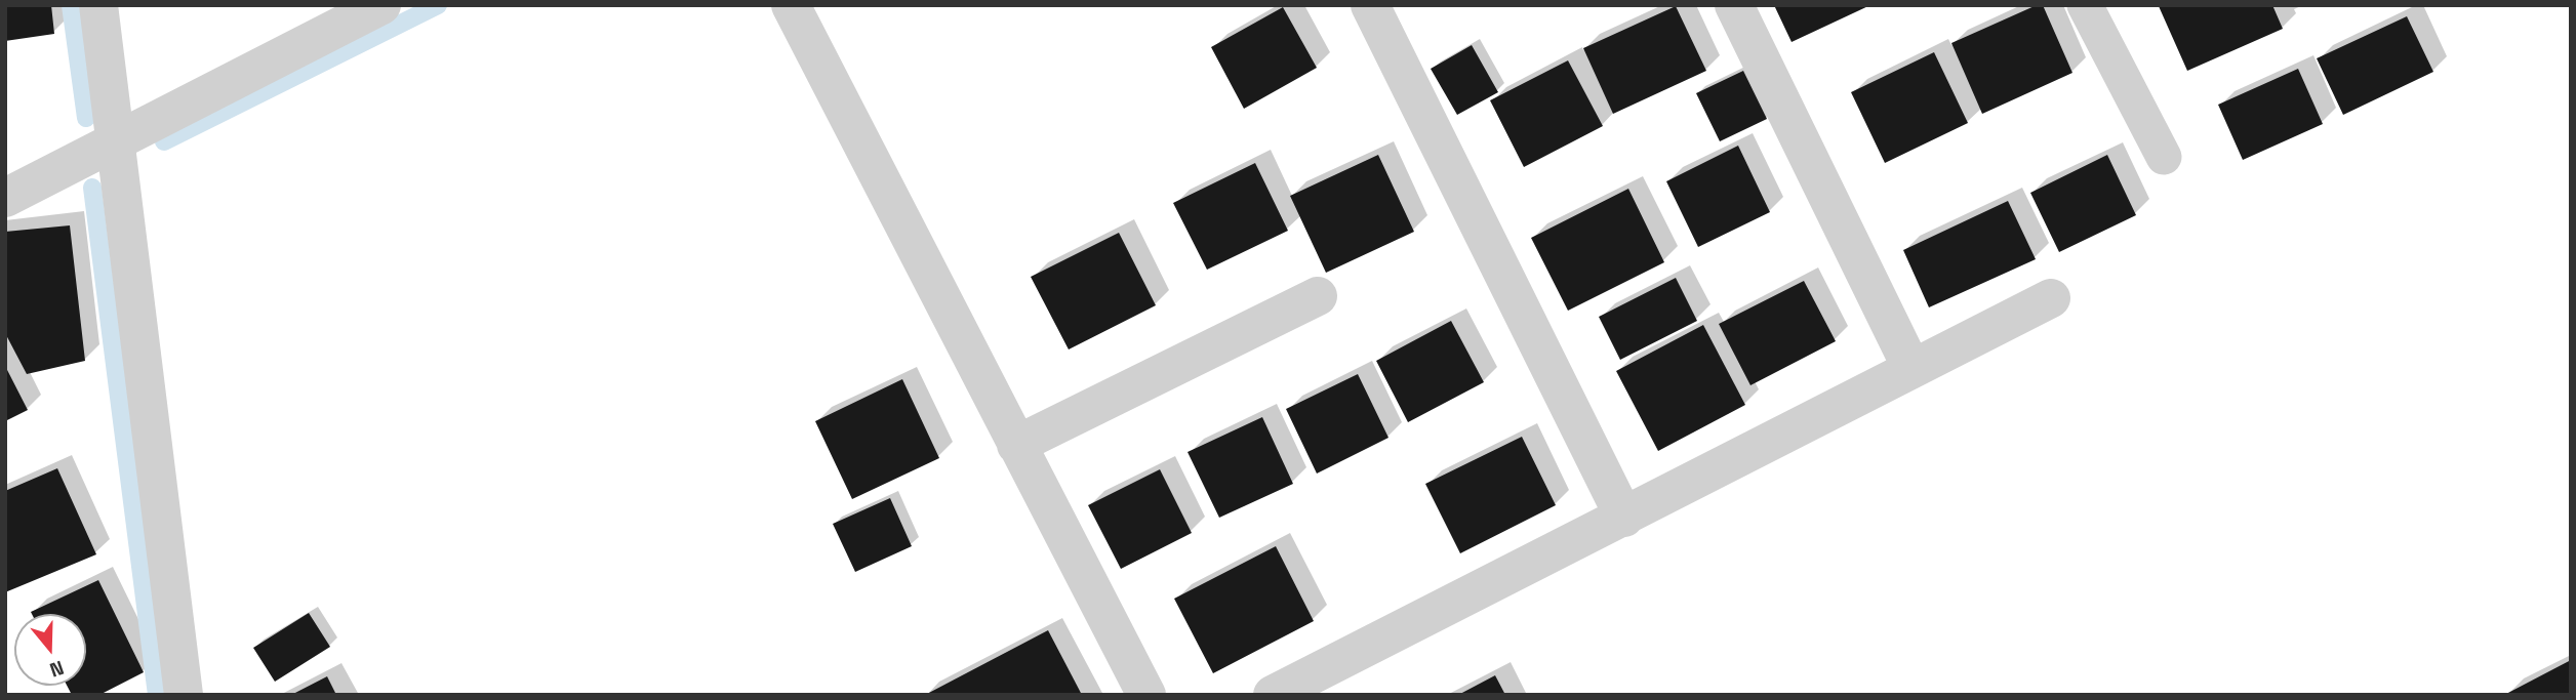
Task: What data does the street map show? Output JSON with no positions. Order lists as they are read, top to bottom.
{
  "north": "bottom"
}
